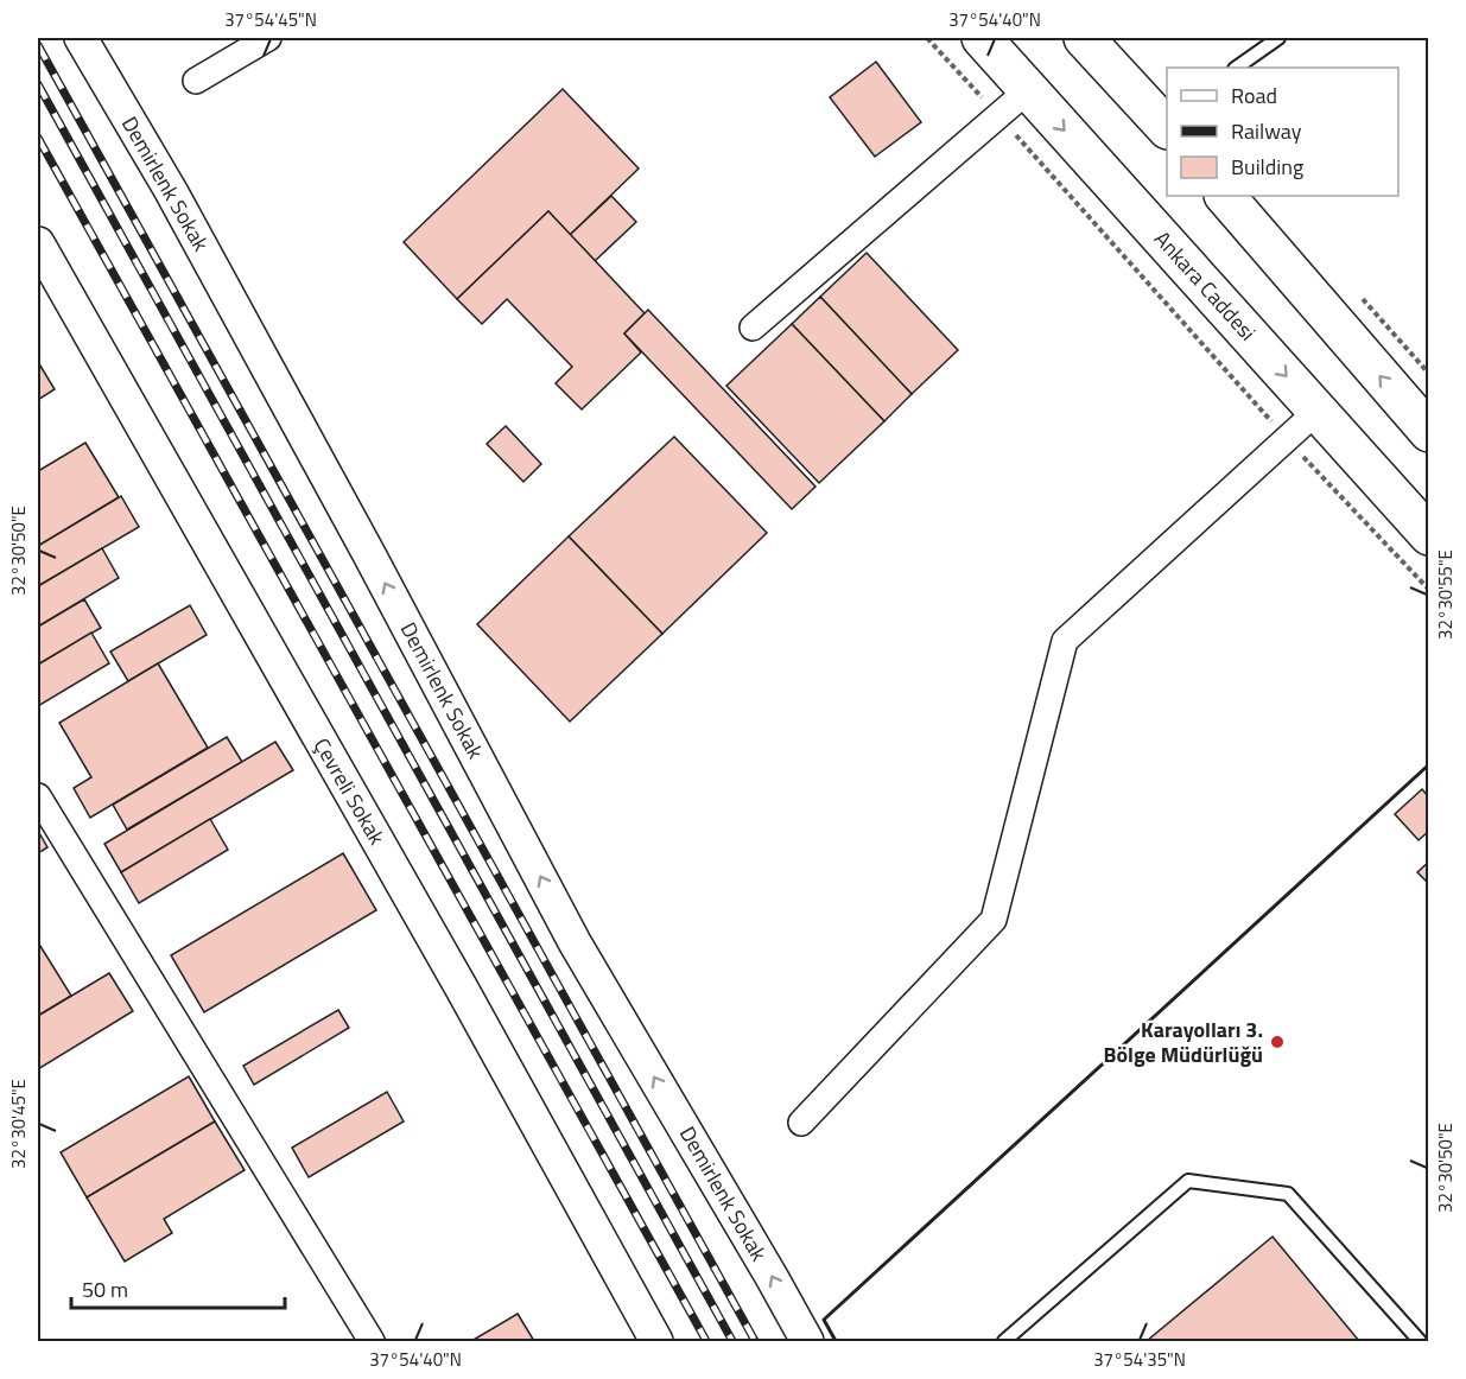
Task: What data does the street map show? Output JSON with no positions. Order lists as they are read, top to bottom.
{
  "streets": {
    "main road": ["Ankara Caddesi"],
    "street": ["Demirlenk Sokak", "Çevreli Sokak"]
  },
  "one_way": ["Demirlenk Sokak"],
  "places": ["Karayolları 3. Bölge Müdürlüğü"],
  "legend": ["Road", "Railway", "Building"],
  "scale_bar": "50 m",
  "coordinates": [
    "37°54'45\"N",
    "37°54'40\"N",
    "32°30'50\"E",
    "32°30'55\"E",
    "32°30'45\"E",
    "37°54'35\"N"
  ]
}
